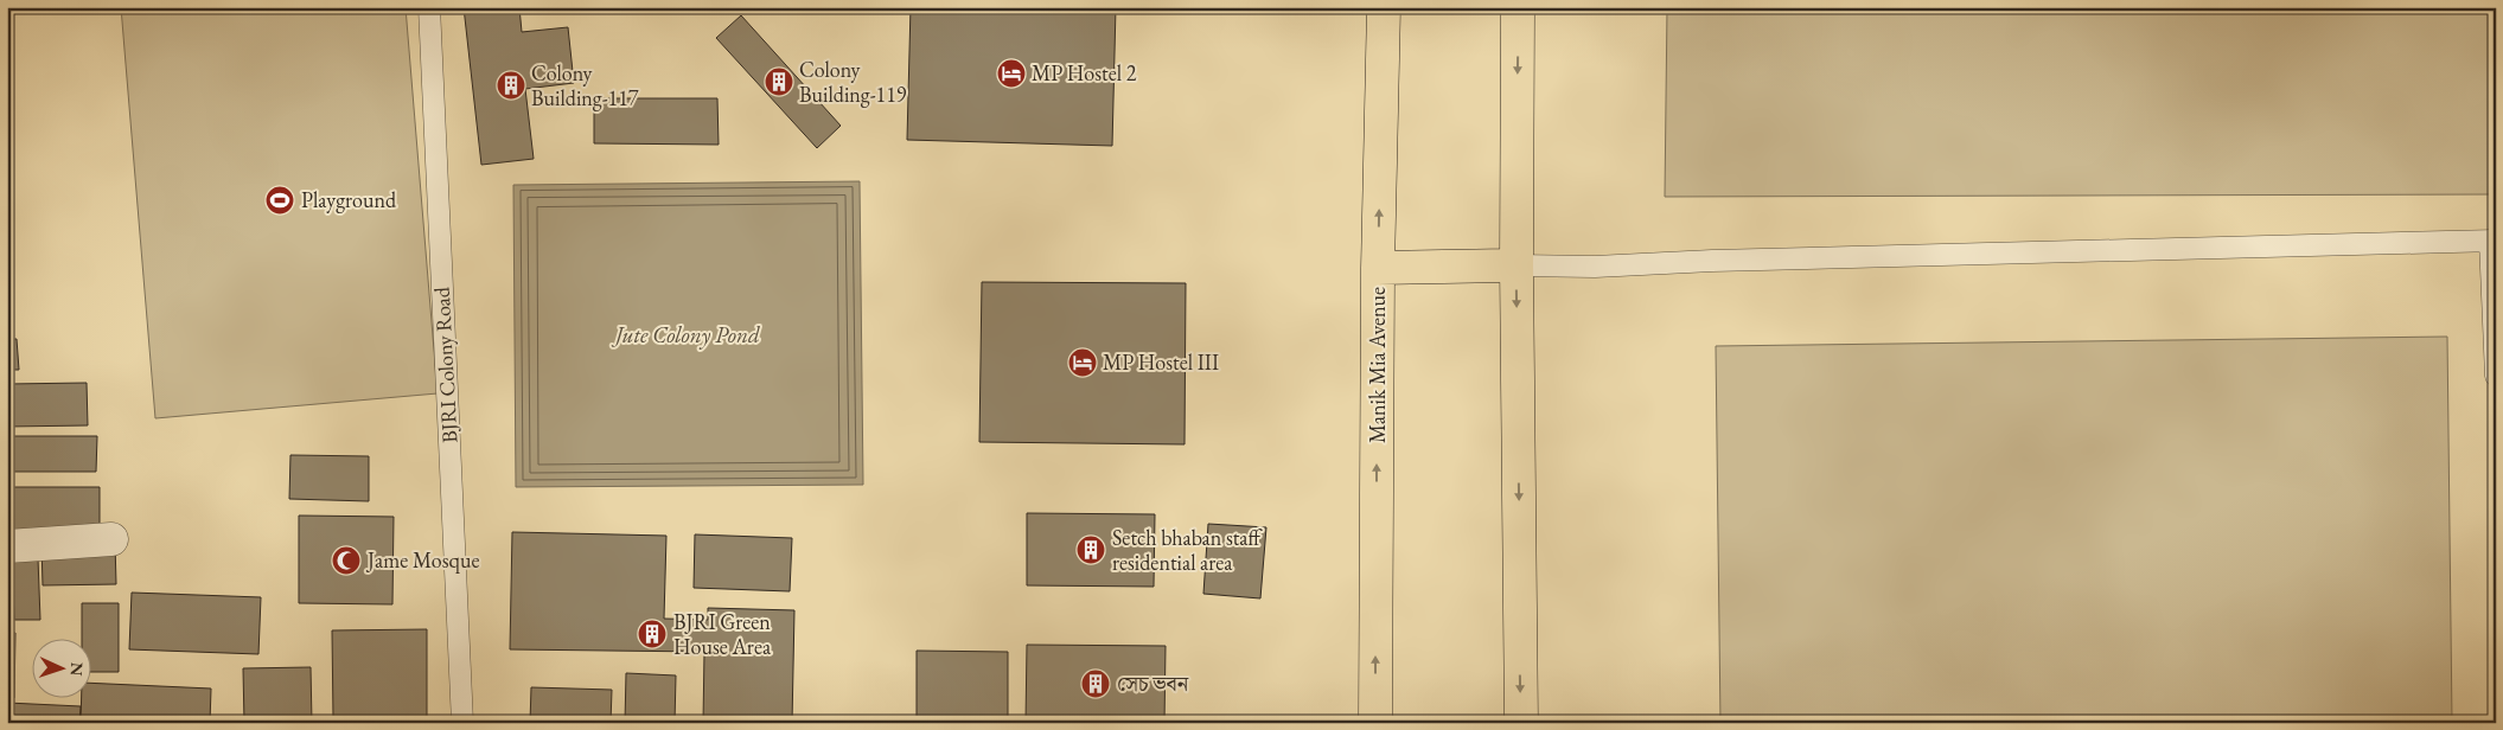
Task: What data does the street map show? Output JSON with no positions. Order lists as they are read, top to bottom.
{
  "streets": {
    "highway": ["Manik Mia Avenue"],
    "lane": ["BJRI Colony Road"]
  },
  "water": ["Jute Colony Pond"],
  "places": {
    "hotel": ["MP Hostel 2", "MP Hostel III"],
    "building": [
      "Colony Building-119",
      "Colony Building-117",
      "Setch bhaban staff residential area",
      "BJRI Green House Area",
      "সেচ ভবন"
    ],
    "sports": ["Playground"],
    "mosque": ["Jame Mosque"]
  },
  "north": "right"
}
